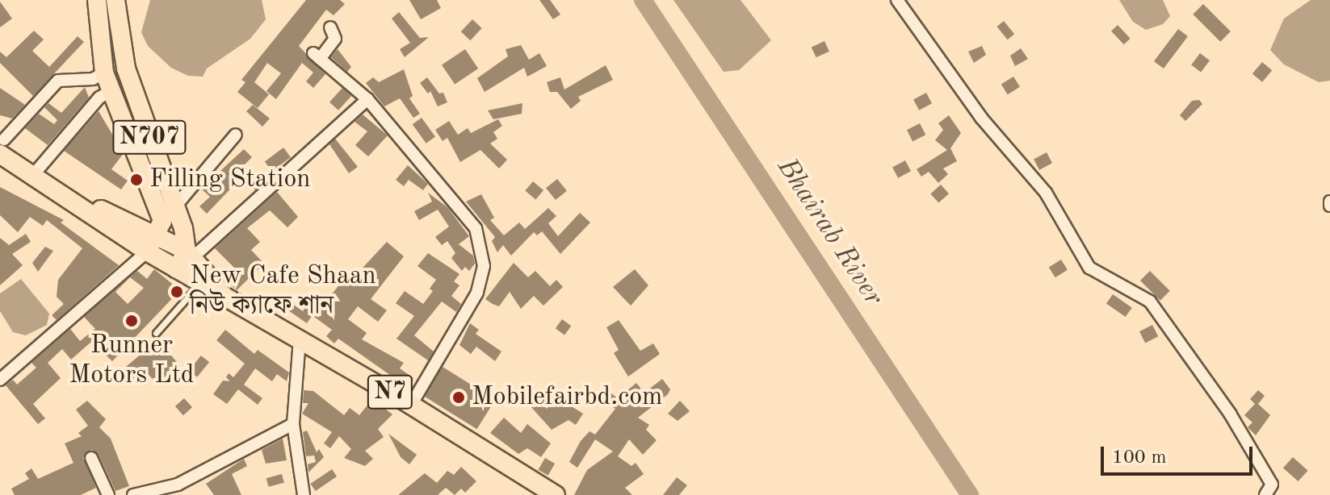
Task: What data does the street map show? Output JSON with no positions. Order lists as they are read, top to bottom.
{
  "streets": {
    "highway": ["N707", "N7"]
  },
  "crossings": [
    ["N707", "N7"]
  ],
  "water": ["Bhairab River"],
  "places": [
    "Filling Station",
    "New Cafe Shaan নিউ ক্যাফে শান",
    "Runner Motors Ltd",
    "Mobilefairbd.com"
  ],
  "scale_bar": "100 m"
}
